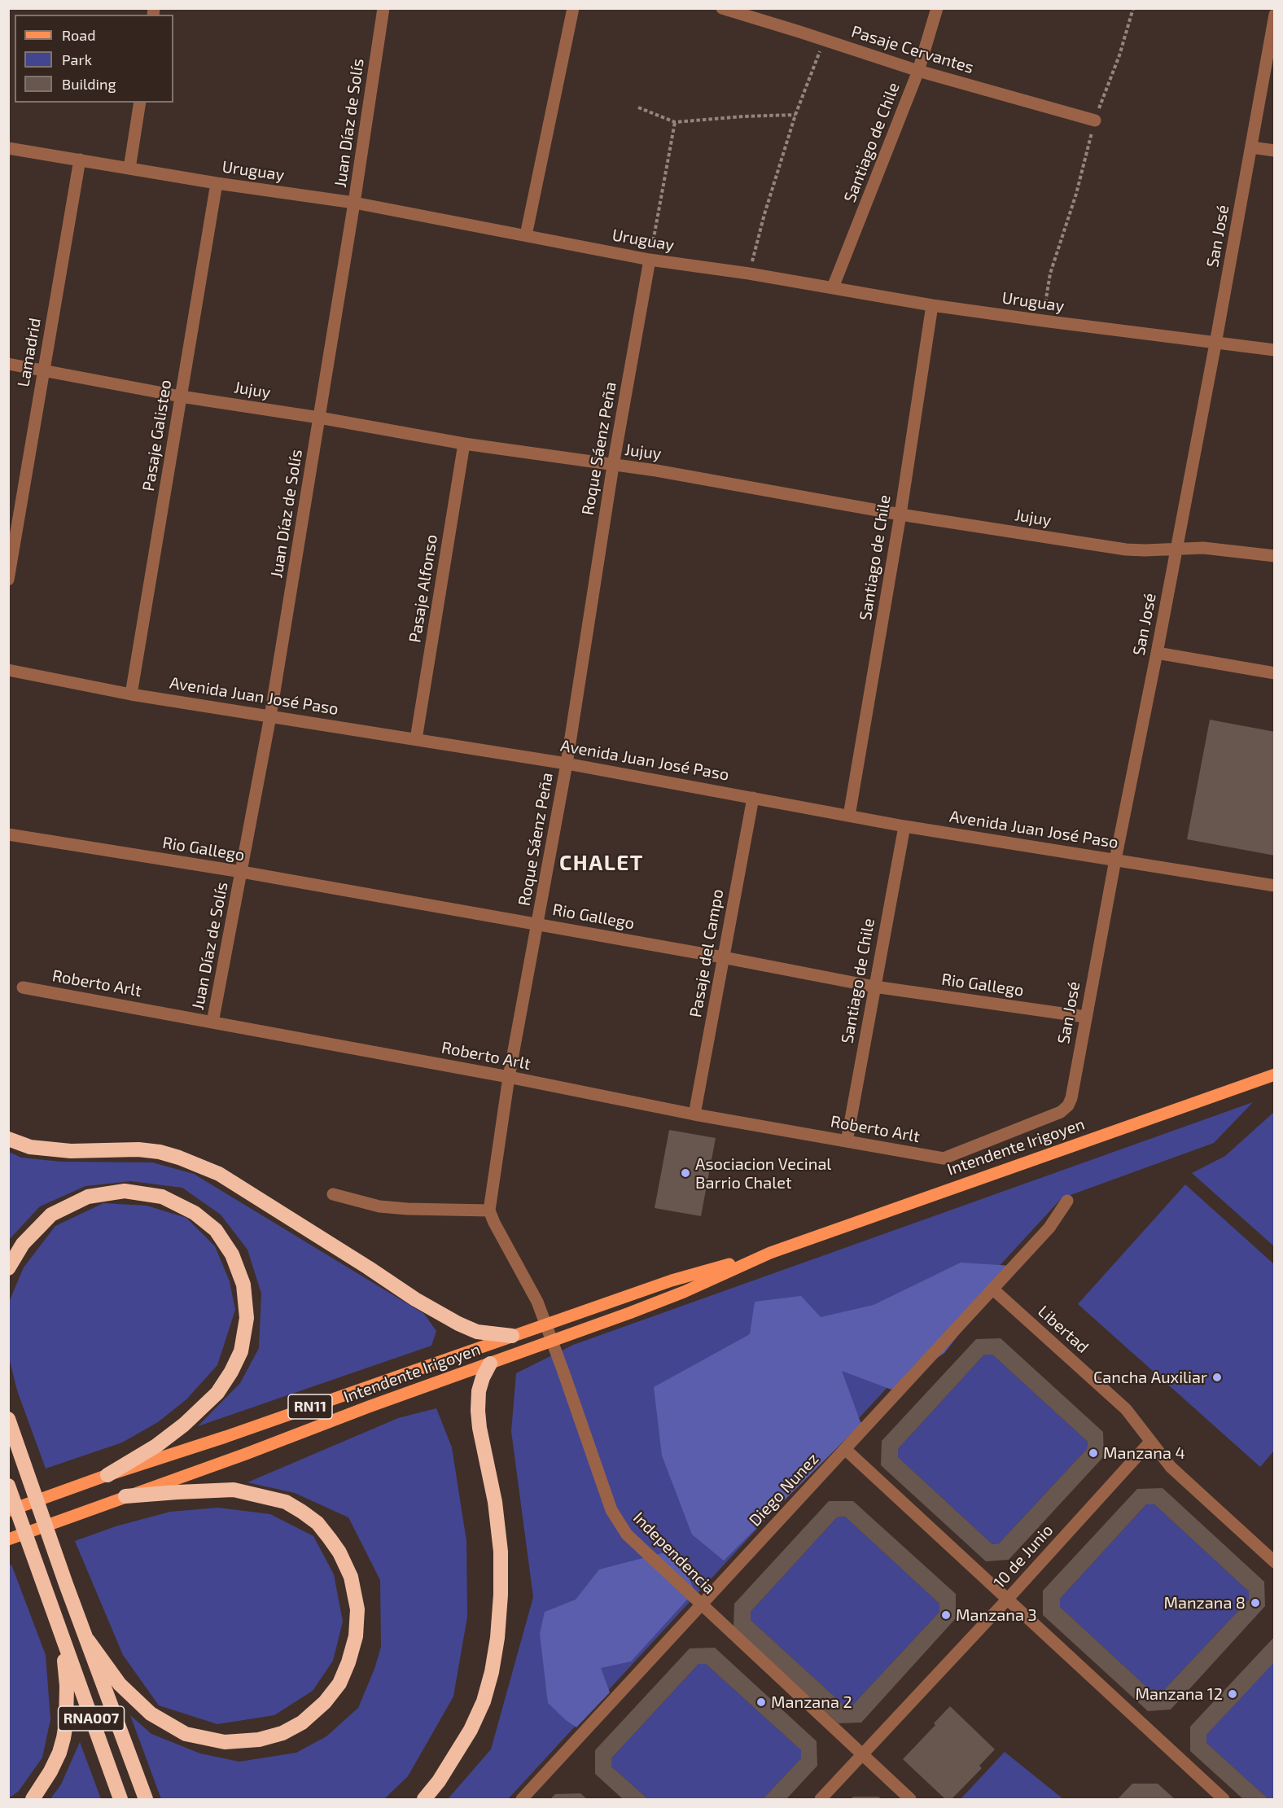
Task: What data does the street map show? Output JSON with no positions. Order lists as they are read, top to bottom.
{
  "streets": {
    "highway": ["RNA007"],
    "main road": ["Intendente Irigoyen", "RN11"],
    "street": [
      "Pasaje Cervantes",
      "Juan Díaz de Solís",
      "Santiago de Chile",
      "Uruguay",
      "San José",
      "Lamadrid",
      "Jujuy",
      "Pasaje Galisteo",
      "Roque Sáenz Peña",
      "Pasaje Alfonso",
      "Avenida Juan José Paso",
      "Rio Gallego",
      "Pasaje del Campo",
      "Roberto Arlt",
      "Libertad",
      "Diego Nunez",
      "Independencia",
      "10 de Junio"
    ]
  },
  "crossings": [
    ["Pasaje Cervantes", "Santiago de Chile"],
    ["Juan Díaz de Solís", "Uruguay"],
    ["Juan Díaz de Solís", "Jujuy"],
    ["Juan Díaz de Solís", "Avenida Juan José Paso"],
    ["Juan Díaz de Solís", "Rio Gallego"],
    ["Juan Díaz de Solís", "Roberto Arlt"],
    ["Santiago de Chile", "Uruguay"],
    ["Santiago de Chile", "Jujuy"],
    ["Santiago de Chile", "Avenida Juan José Paso"],
    ["Santiago de Chile", "Rio Gallego"],
    ["Santiago de Chile", "Roberto Arlt"],
    ["Uruguay", "San José"],
    ["Uruguay", "Lamadrid"],
    ["Uruguay", "Pasaje Galisteo"],
    ["Uruguay", "Roque Sáenz Peña"],
    ["San José", "Jujuy"],
    ["San José", "Avenida Juan José Paso"],
    ["San José", "Rio Gallego"],
    ["San José", "Roberto Arlt"],
    ["Lamadrid", "Jujuy"],
    ["Jujuy", "Pasaje Galisteo"],
    ["Jujuy", "Roque Sáenz Peña"],
    ["Jujuy", "Pasaje Alfonso"],
    ["Pasaje Galisteo", "Avenida Juan José Paso"],
    ["Roque Sáenz Peña", "Avenida Juan José Paso"],
    ["Roque Sáenz Peña", "Rio Gallego"],
    ["Roque Sáenz Peña", "Roberto Arlt"],
    ["Roque Sáenz Peña", "Independencia"],
    ["Pasaje Alfonso", "Avenida Juan José Paso"],
    ["Avenida Juan José Paso", "Pasaje del Campo"],
    ["Rio Gallego", "Pasaje del Campo"],
    ["Pasaje del Campo", "Roberto Arlt"],
    ["Libertad", "Diego Nunez"],
    ["Libertad", "10 de Junio"],
    ["Diego Nunez", "Independencia"],
    ["Independencia", "10 de Junio"]
  ],
  "districts": ["CHALET"],
  "places": [
    "Asociacion Vecinal Barrio Chalet",
    "Cancha Auxiliar",
    "Manzana 4",
    "Manzana 8",
    "Manzana 3",
    "Manzana 12",
    "Manzana 2"
  ],
  "legend": ["Road", "Park", "Building"]
}
